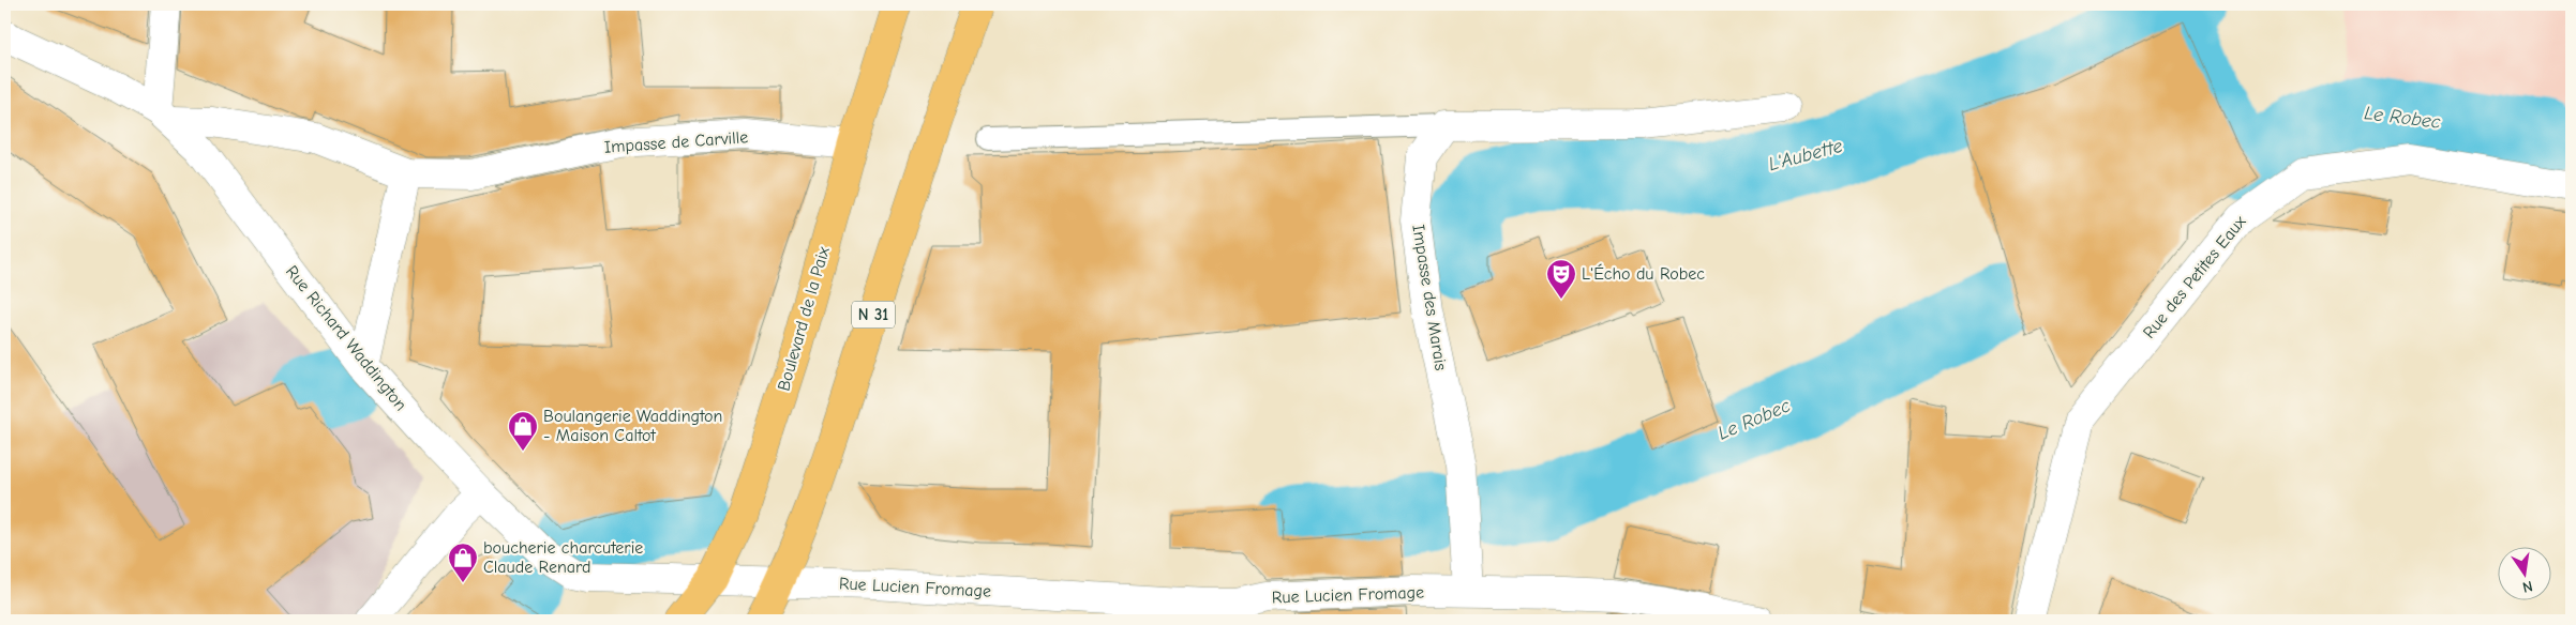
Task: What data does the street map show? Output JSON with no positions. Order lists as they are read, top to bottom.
{
  "streets": {
    "main road": ["N 31", "Boulevard de la Paix"],
    "street": [
      "Impasse de Carville",
      "Rue des Petites Eaux",
      "Impasse des Marais",
      "Rue Richard Waddington",
      "Rue Lucien Fromage"
    ]
  },
  "crossings": [
    ["Impasse de Carville", "Boulevard de la Paix"],
    ["Impasse des Marais", "Rue Lucien Fromage"],
    ["N 31", "Rue Lucien Fromage"],
    ["Boulevard de la Paix", "Rue Richard Waddington"],
    ["Boulevard de la Paix", "Rue Lucien Fromage"],
    ["Rue Richard Waddington", "Rue Lucien Fromage"]
  ],
  "water": ["Le Robec", "L'Aubette"],
  "places": {
    "theatre": ["L'Écho du Robec"],
    "shop": ["Boulangerie Waddington - Maison Caltot", "boucherie charcuterie Claude Renard"]
  },
  "north": "bottom"
}
